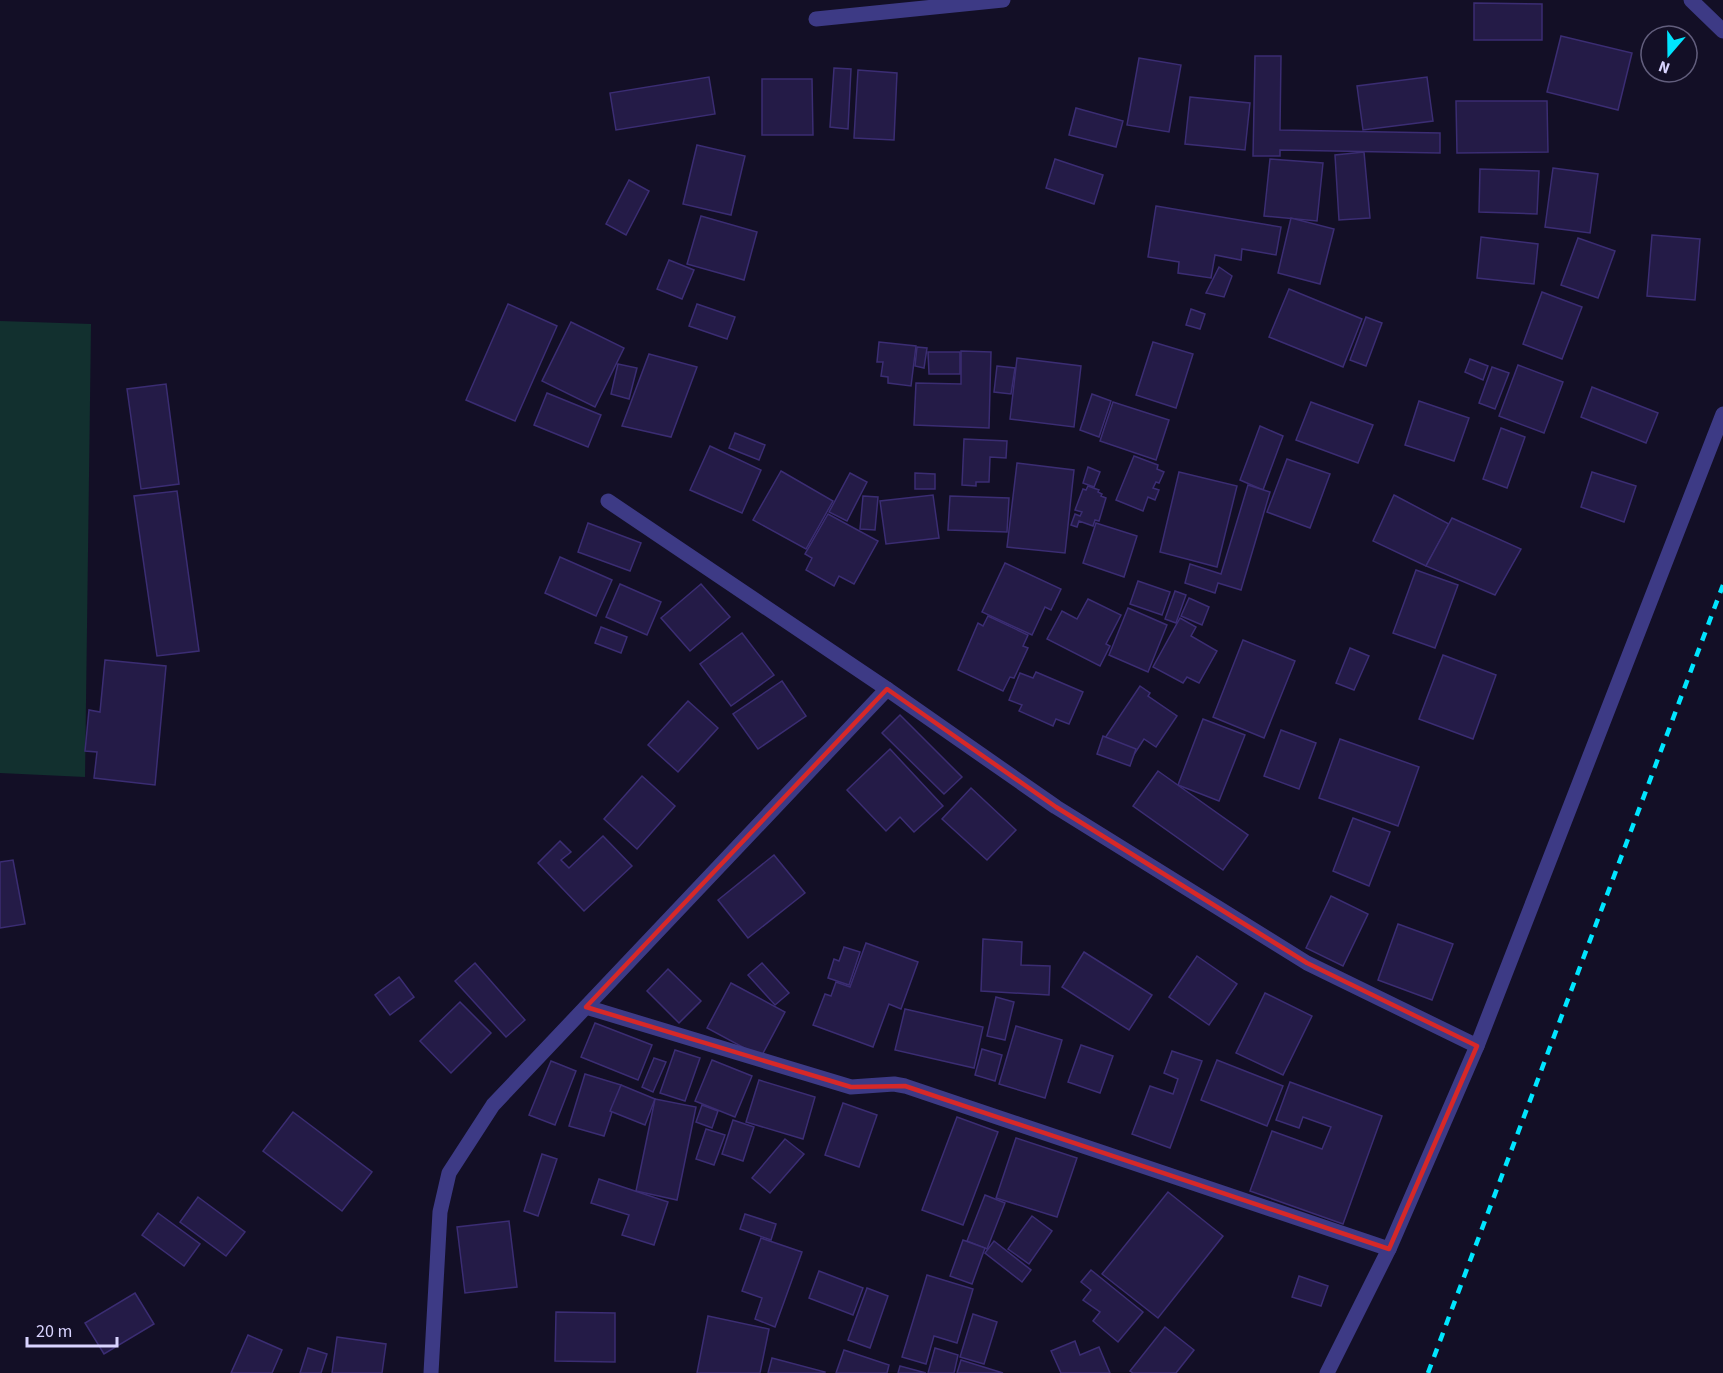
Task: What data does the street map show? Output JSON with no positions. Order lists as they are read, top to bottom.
{
  "scale_bar": "20 m",
  "north": "bottom"
}
